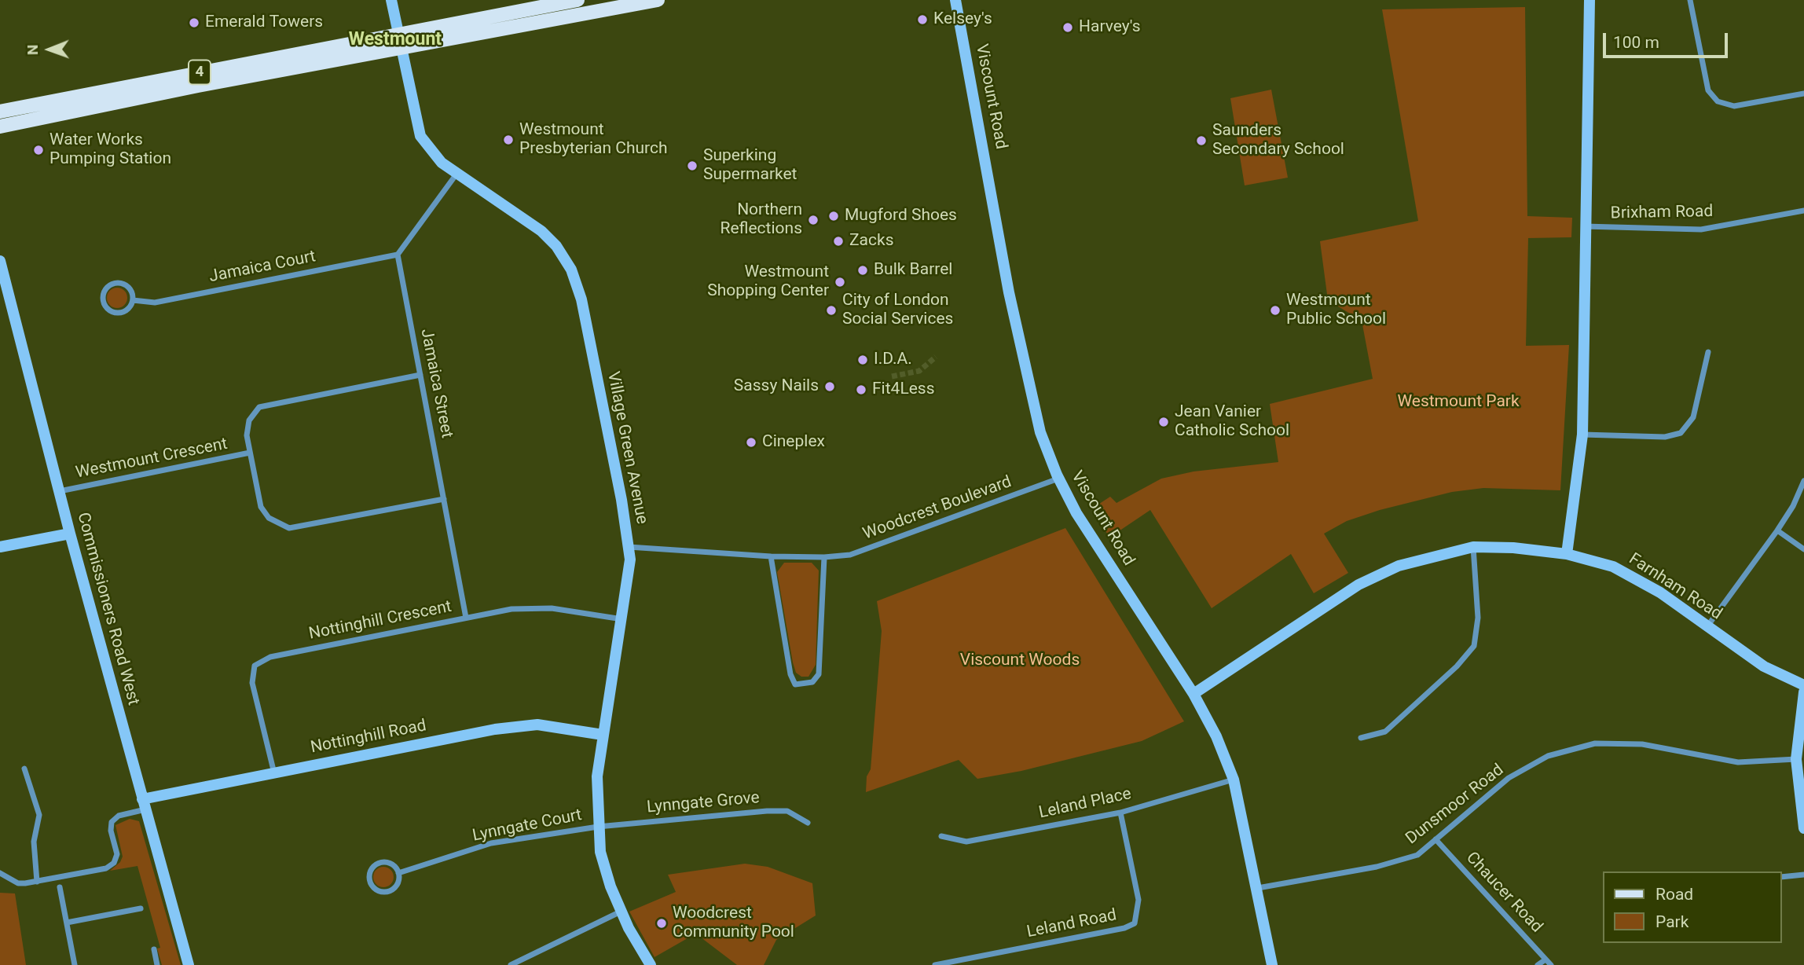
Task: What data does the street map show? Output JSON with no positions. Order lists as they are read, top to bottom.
{
  "streets": {
    "main road": ["4"],
    "street": [
      "Viscount Road",
      "Brixham Road",
      "Jamaica Court",
      "Jamaica Street",
      "Village Green Avenue",
      "Westmount Crescent",
      "Woodcrest Boulevard",
      "Farnham Road",
      "Commissioners Road West",
      "Nottinghill Crescent",
      "Nottinghill Road",
      "Lynngate Grove",
      "Leland Place",
      "Dunsmoor Road",
      "Lynngate Court",
      "Chaucer Road",
      "Leland Road"
    ]
  },
  "crossings": [
    ["4", "Village Green Avenue"],
    ["Viscount Road", "Woodcrest Boulevard"],
    ["Viscount Road", "Farnham Road"],
    ["Viscount Road", "Leland Place"],
    ["Viscount Road", "Dunsmoor Road"],
    ["Jamaica Court", "Jamaica Street"],
    ["Jamaica Street", "Westmount Crescent"],
    ["Jamaica Street", "Nottinghill Crescent"],
    ["Village Green Avenue", "Woodcrest Boulevard"],
    ["Village Green Avenue", "Nottinghill Crescent"],
    ["Village Green Avenue", "Nottinghill Road"],
    ["Village Green Avenue", "Lynngate Grove"],
    ["Village Green Avenue", "Lynngate Court"],
    ["Westmount Crescent", "Commissioners Road West"],
    ["Commissioners Road West", "Nottinghill Road"],
    ["Nottinghill Crescent", "Nottinghill Road"],
    ["Lynngate Grove", "Lynngate Court"],
    ["Leland Place", "Leland Road"],
    ["Dunsmoor Road", "Chaucer Road"]
  ],
  "districts": ["Westmount"],
  "parks": ["Westmount Park", "Viscount Woods"],
  "places": [
    "Kelsey's",
    "Emerald Towers",
    "Harvey's",
    "Westmount Presbyterian Church",
    "Saunders Secondary School",
    "Water Works Pumping Station",
    "Superking Supermarket",
    "Mugford Shoes",
    "Northern Reflections",
    "Zacks",
    "Bulk Barrel",
    "Westmount Shopping Center",
    "City of London Social Services",
    "Westmount Public School",
    "I.D.A.",
    "Sassy Nails",
    "Fit4Less",
    "Jean Vanier Catholic School",
    "Cineplex",
    "Woodcrest Community Pool"
  ],
  "legend": ["Road", "Park"],
  "scale_bar": "100 m",
  "north": "left"
}
